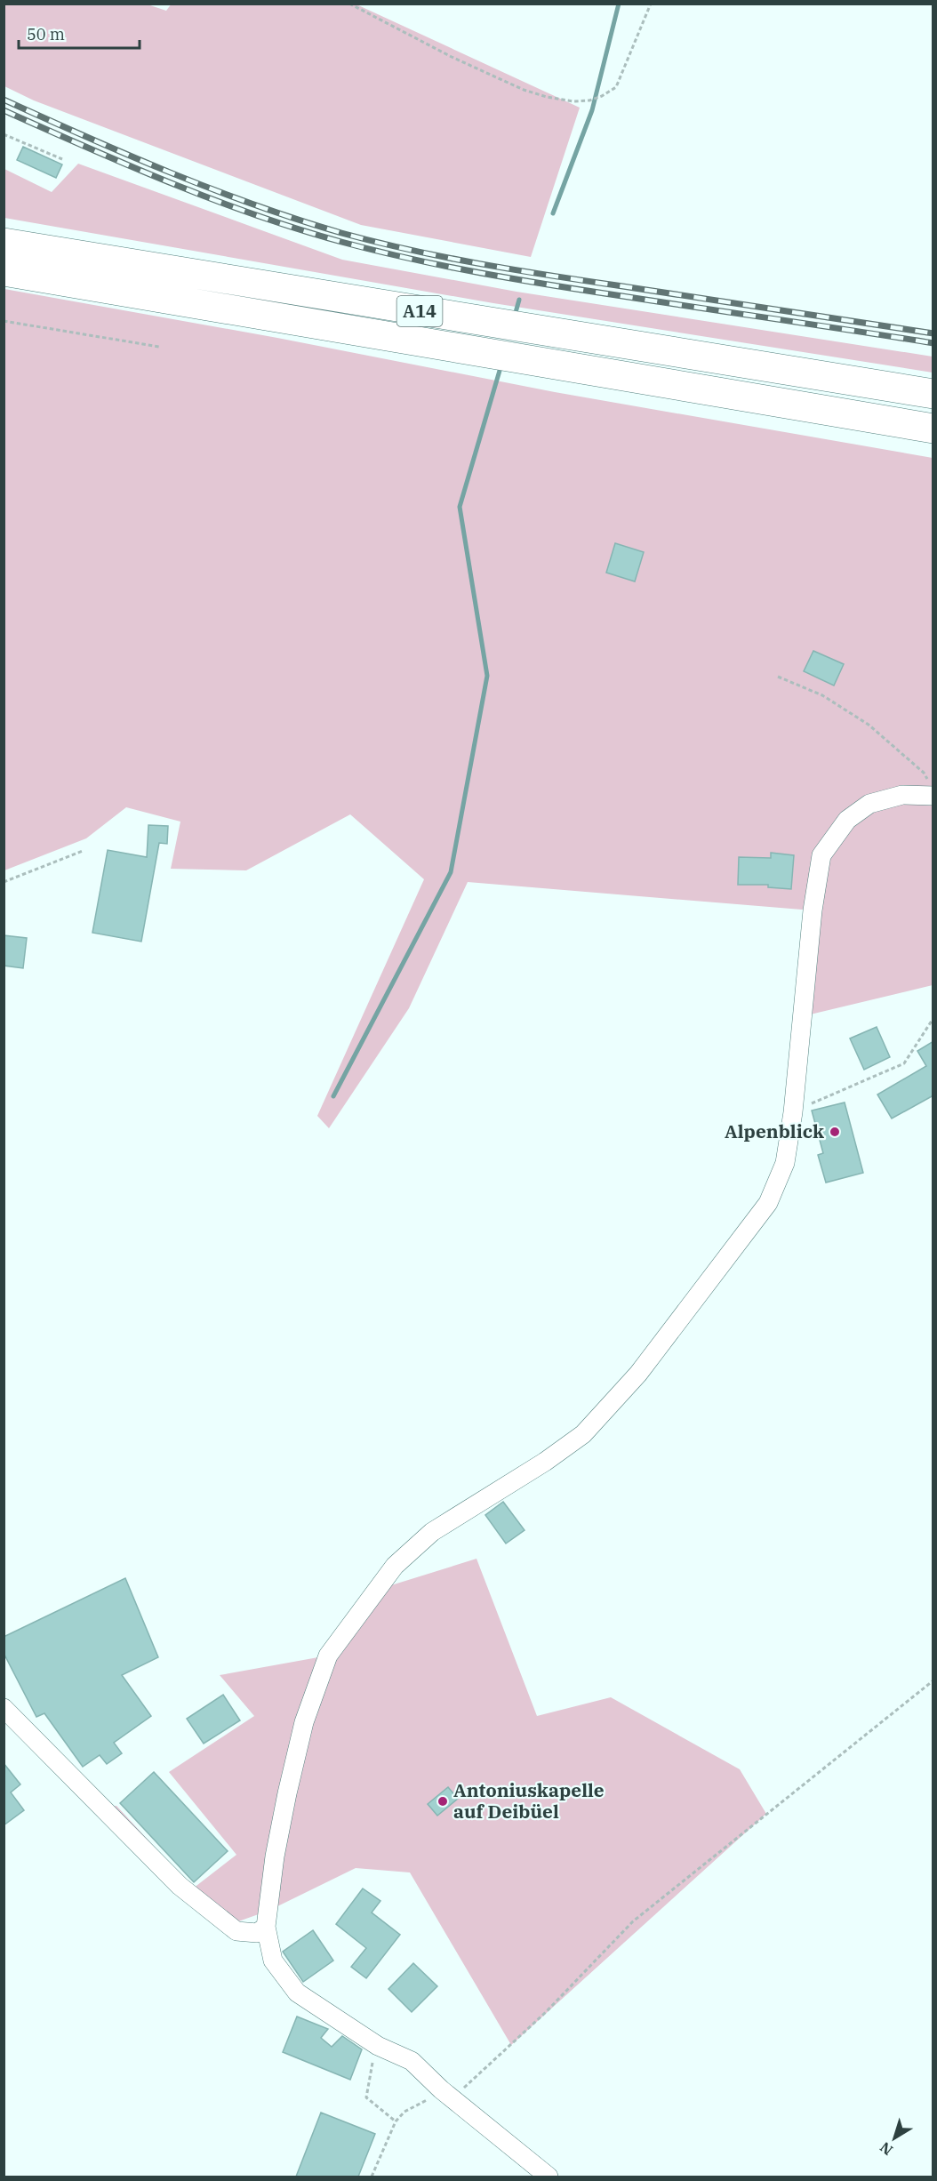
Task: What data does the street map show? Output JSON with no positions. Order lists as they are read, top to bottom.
{
  "streets": {
    "highway": ["A14"]
  },
  "places": ["Alpenblick", "Antoniuskapelle auf Deibüel"],
  "scale_bar": "50 m",
  "north": "bottom left"
}
